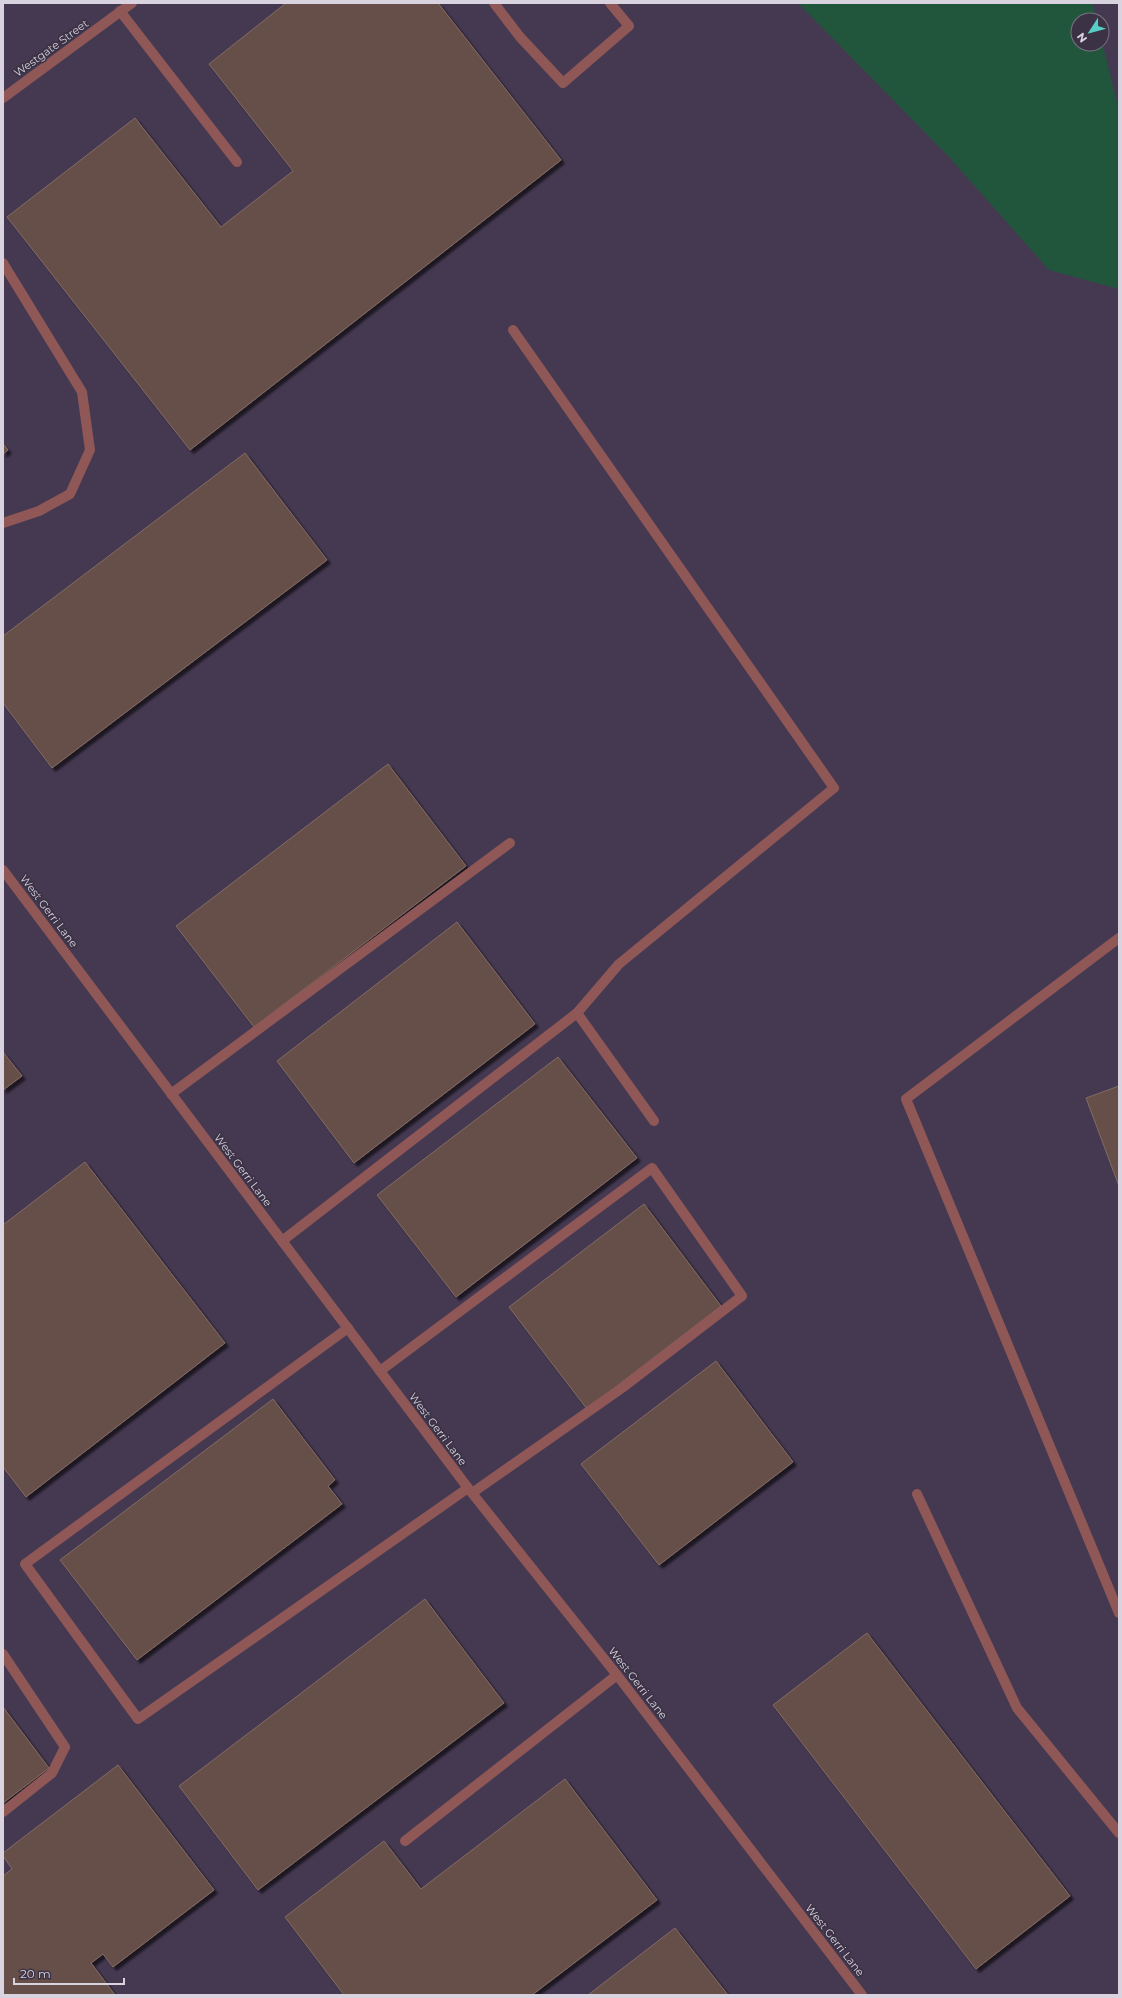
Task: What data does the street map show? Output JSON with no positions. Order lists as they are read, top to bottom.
{
  "streets": {
    "street": ["Westgate Street", "West Gerri Lane"]
  },
  "scale_bar": "20 m",
  "north": "bottom left"
}
